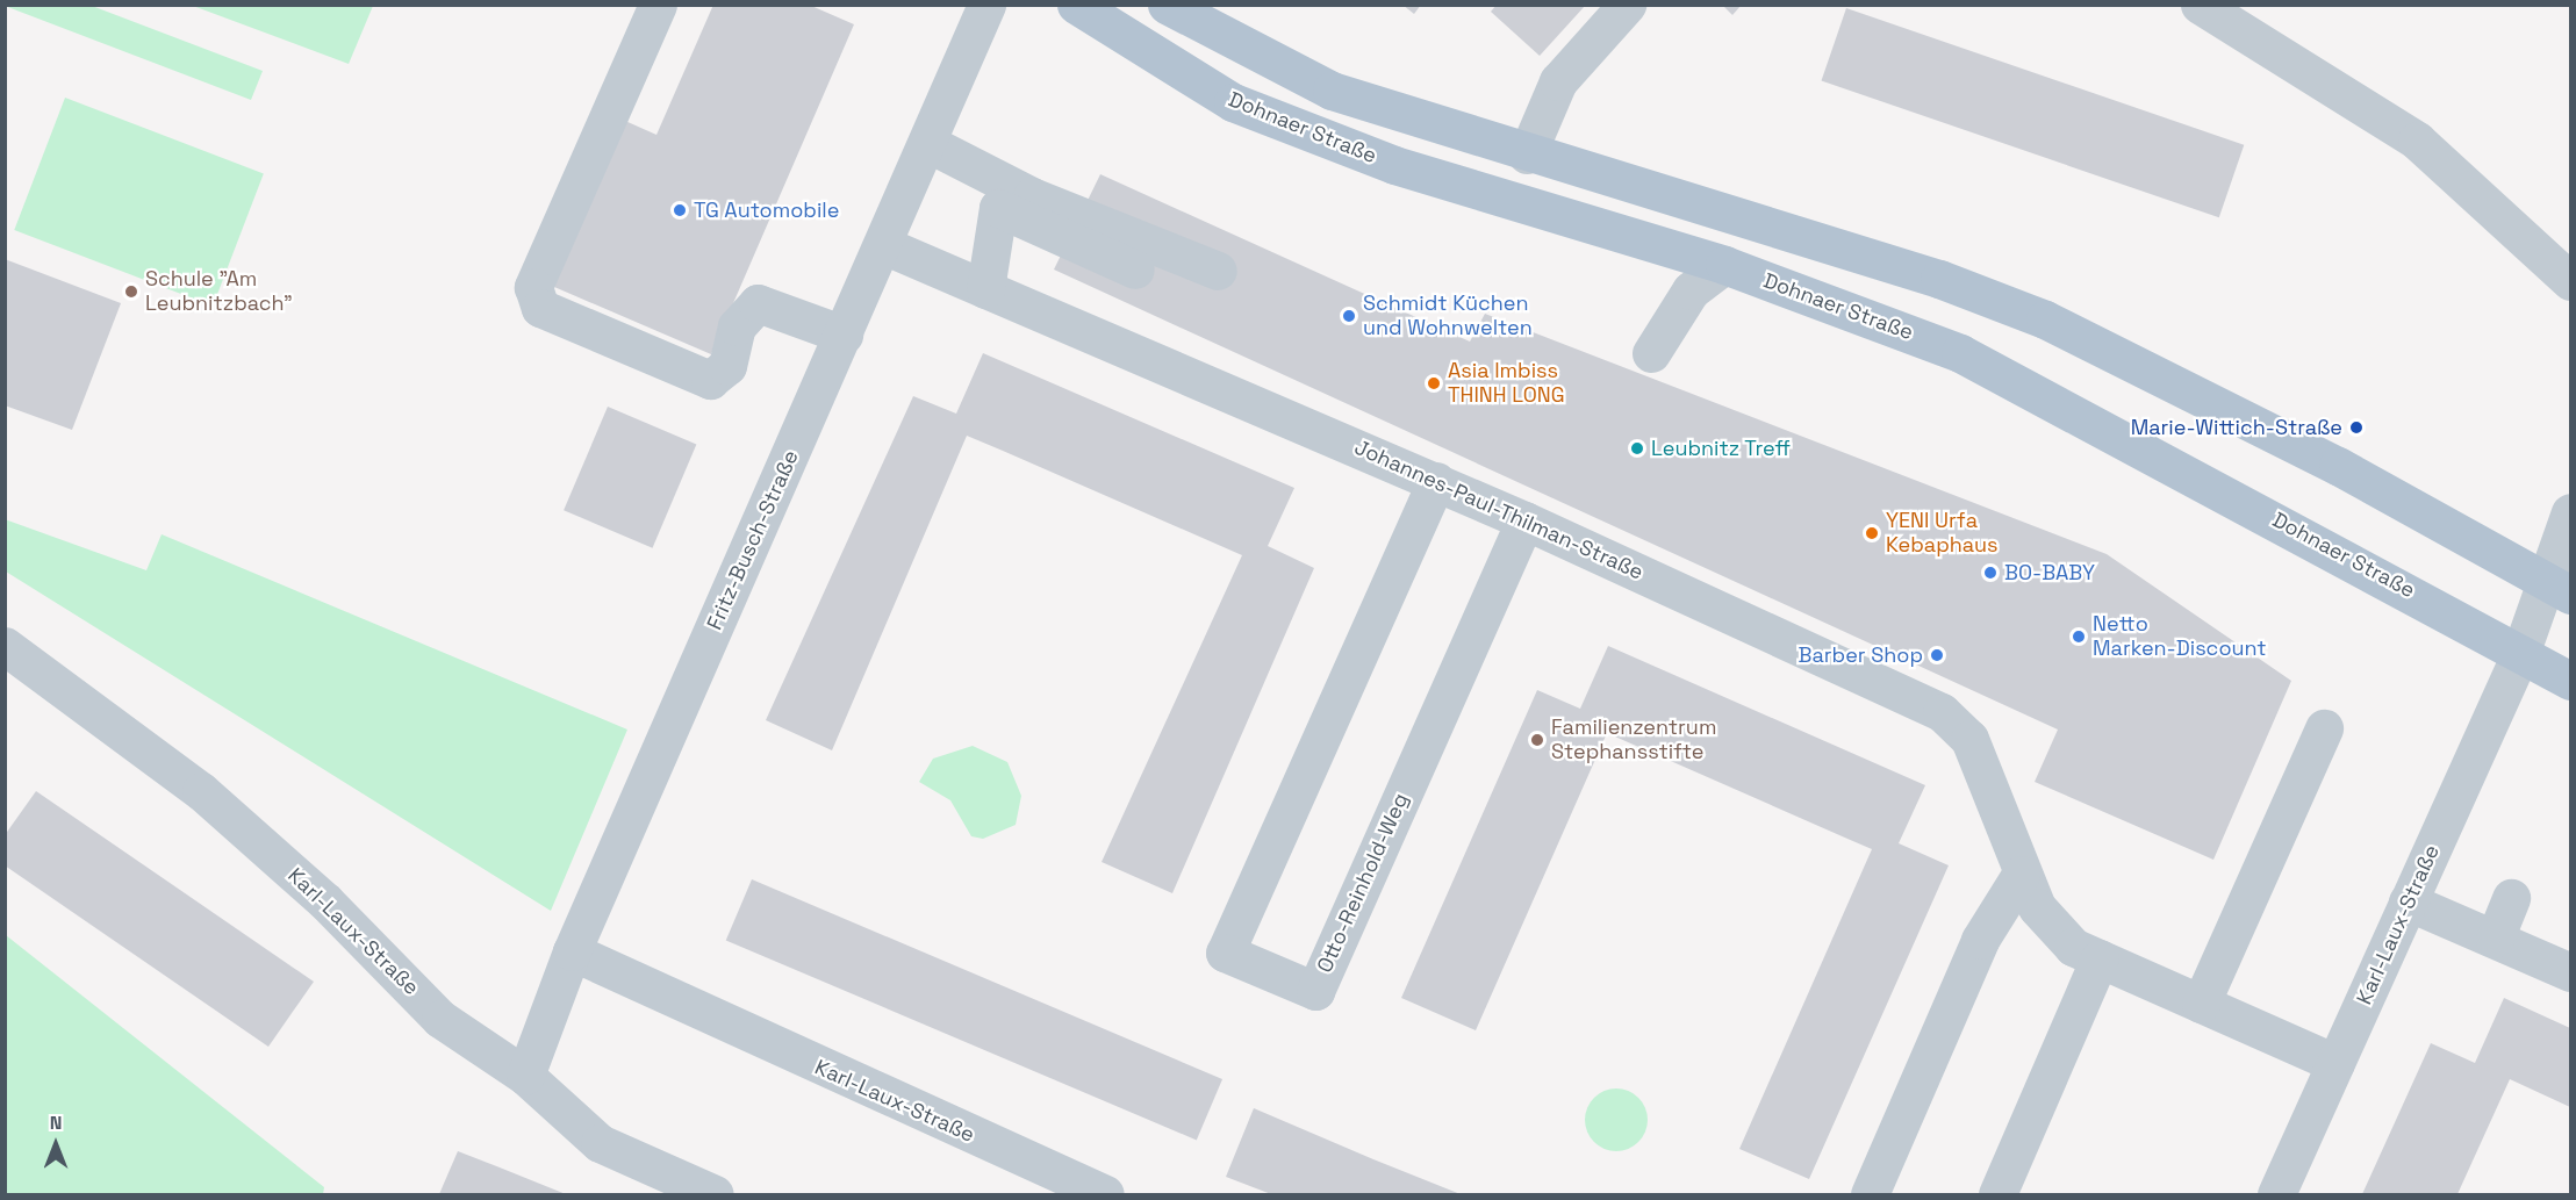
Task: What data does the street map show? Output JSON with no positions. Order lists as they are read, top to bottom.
{
  "streets": {
    "main road": ["Dohnaer Straße"],
    "street": [
      "Johannes-Paul-Thilman-Straße",
      "Fritz-Busch-Straße",
      "Otto-Reinhold-Weg",
      "Karl-Laux-Straße"
    ]
  },
  "crossings": [
    ["Dohnaer Straße", "Karl-Laux-Straße"],
    ["Johannes-Paul-Thilman-Straße", "Fritz-Busch-Straße"],
    ["Johannes-Paul-Thilman-Straße", "Otto-Reinhold-Weg"],
    ["Johannes-Paul-Thilman-Straße", "Karl-Laux-Straße"],
    ["Fritz-Busch-Straße", "Karl-Laux-Straße"]
  ],
  "places": [
    "TG Automobile",
    "Schule \"Am Leubnitzbach\"",
    "Schmidt Küchen und Wohnwelten",
    "Asia Imbiss THINH LONG",
    "Marie-Wittich-Straße",
    "Leubnitz Treff",
    "YENI Urfa Kebaphaus",
    "BO-BABY",
    "Netto Marken-Discount",
    "Barber Shop",
    "Familienzentrum Stephansstifte"
  ],
  "north": "top"
}
